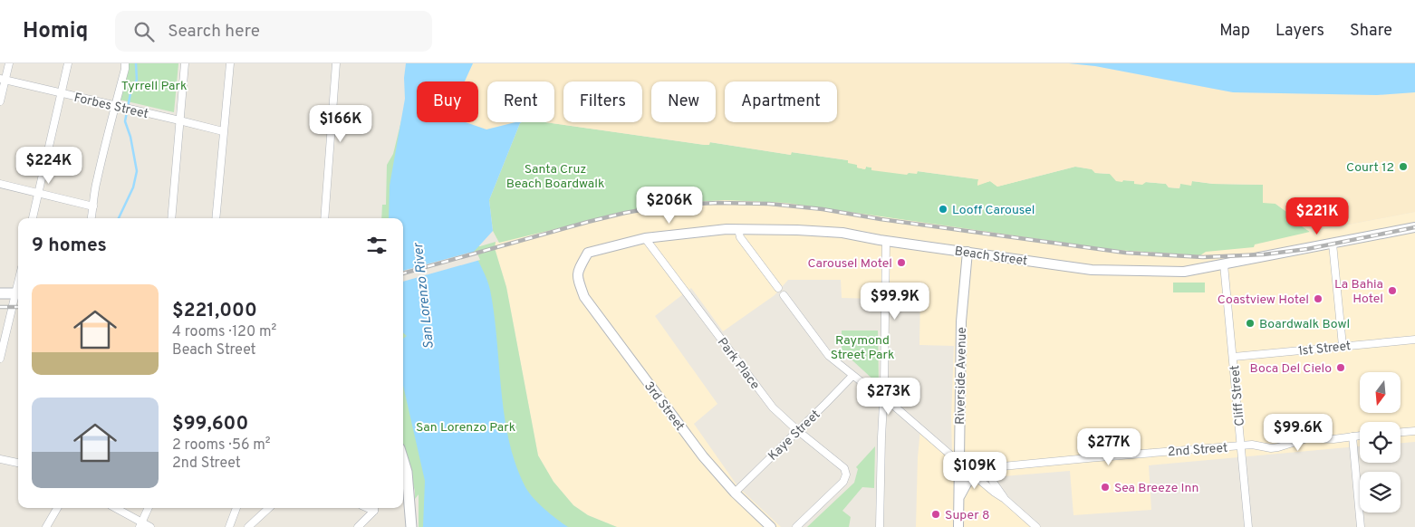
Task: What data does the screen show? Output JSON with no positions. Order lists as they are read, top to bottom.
{
  "streets": {
    "street": [
      "Forbes Street",
      "Beach Street",
      "1st Street",
      "Park Place",
      "Riverside Avenue",
      "Cliff Street",
      "3rd Street",
      "Kaye Street",
      "2nd Street"
    ]
  },
  "crossings": [
    ["Beach Street", "Park Place"],
    ["Beach Street", "Riverside Avenue"],
    ["Beach Street", "Cliff Street"],
    ["Beach Street", "3rd Street"],
    ["1st Street", "Cliff Street"],
    ["Park Place", "Kaye Street"],
    ["Cliff Street", "2nd Street"],
    ["3rd Street", "Kaye Street"]
  ],
  "water": ["San Lorenzo River"],
  "parks": [
    "Tyrrell Park",
    "Santa Cruz Beach Boardwalk",
    "Raymond Street Park",
    "San Lorenzo Park"
  ],
  "places": [
    "Court 12",
    "Looff Carousel",
    "Carousel Motel",
    "La Bahia Hotel",
    "Coastview Hotel",
    "Boardwalk Bowl",
    "Boca Del Cielo",
    "Sea Breeze Inn",
    "Super 8"
  ],
  "north": "bottom",
  "page": {
    "header": "Homiq",
    "search": "Search here",
    "nav": ["Map", "Layers", "Share"],
    "chip": [
      "Buy",
      "Rent",
      "Filters",
      "New",
      "Apartment"
    ],
    "price": [
      "$166K",
      "$224K",
      "$206K",
      "$221K",
      "$99.9K",
      "$273K",
      "$99.6K",
      "$277K",
      "$109K"
    ],
    "heading": "9 homes",
    "list": [
      {
        "name": "$221,000",
        "note": "4 rooms · 120 m² · Beach Street"
      },
      {
        "name": "$99,600",
        "note": "2 rooms · 56 m² · 2nd Street"
      }
    ]
  }
}
